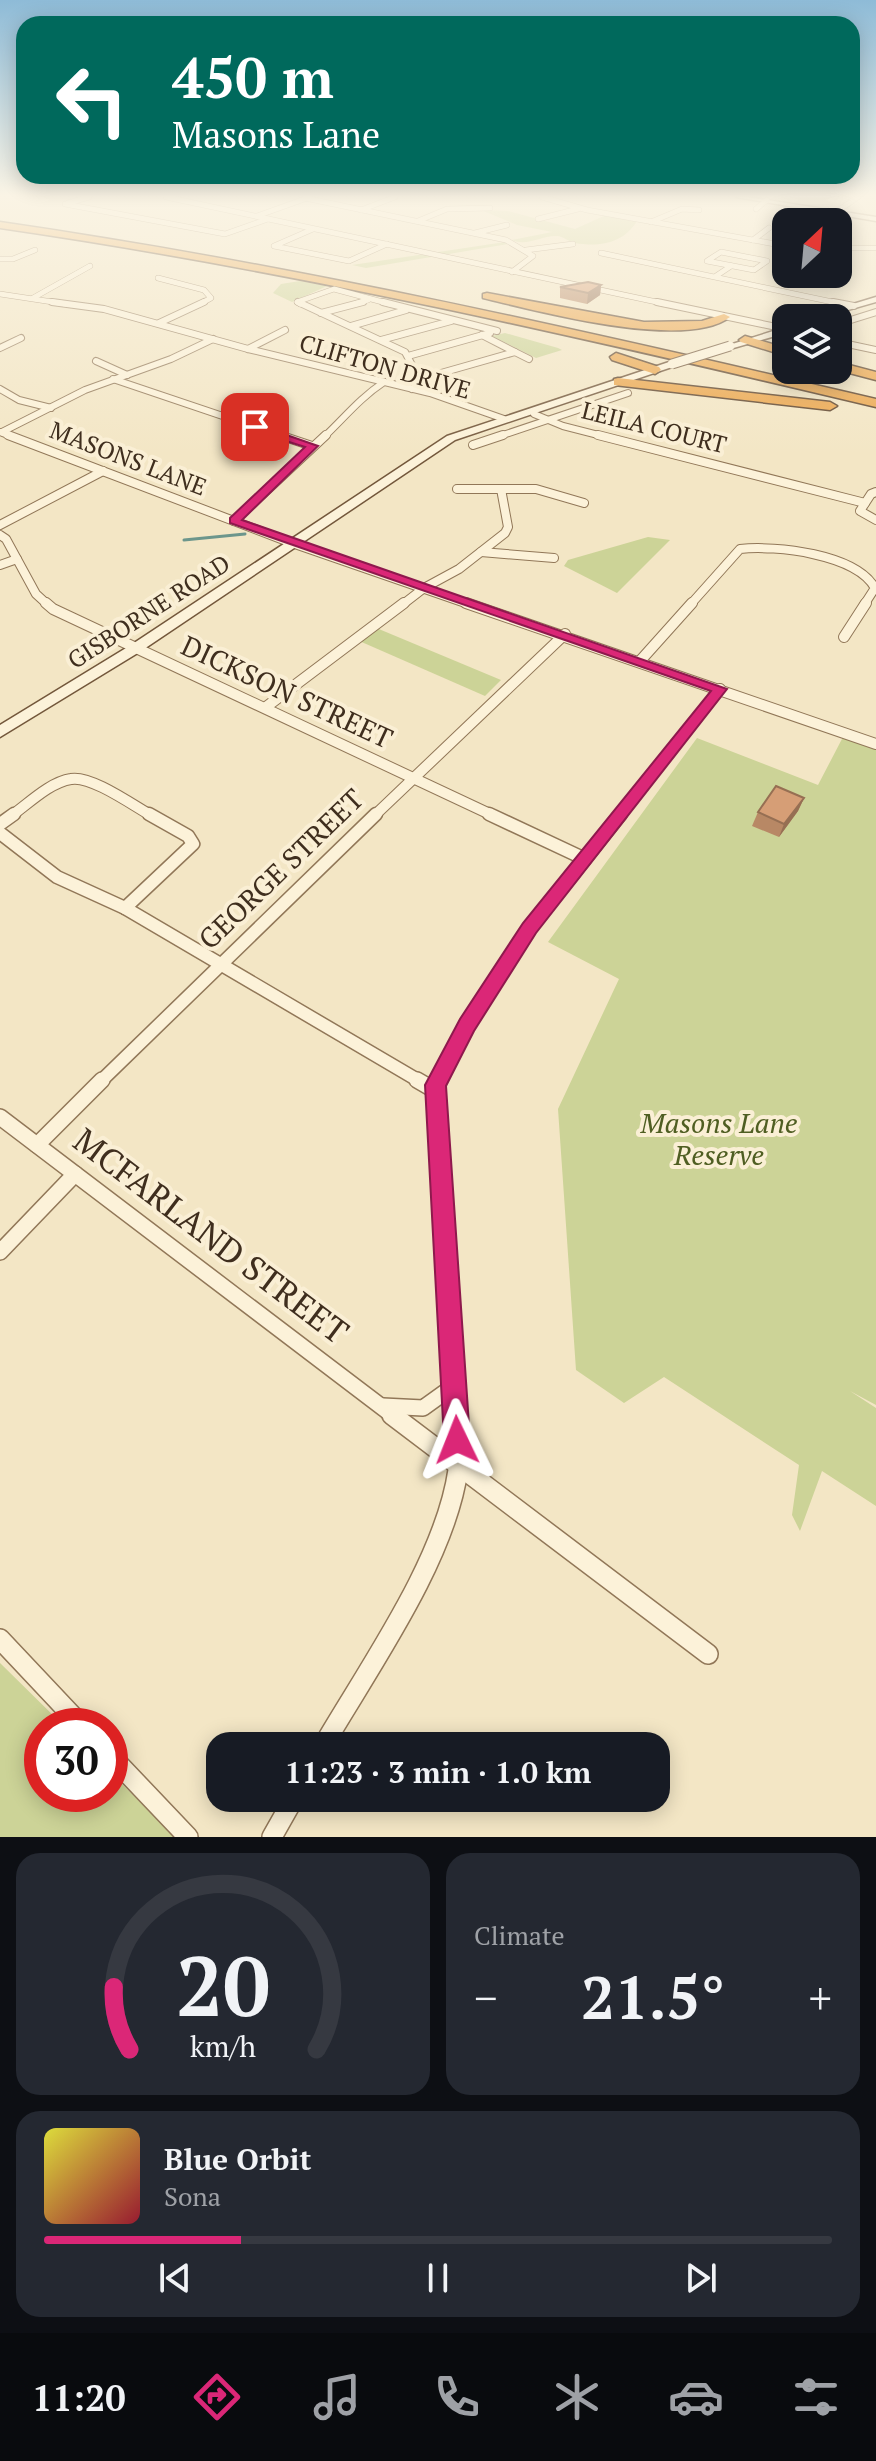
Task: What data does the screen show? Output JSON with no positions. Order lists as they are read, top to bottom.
{
  "streets": {
    "main road": ["GISBORNE ROAD"],
    "street": [
      "CLIFTON DRIVE",
      "LEILA COURT",
      "MASONS LANE",
      "DICKSON STREET",
      "GEORGE STREET",
      "MCFARLAND STREET"
    ]
  },
  "crossings": [
    ["CLIFTON DRIVE", "GISBORNE ROAD"],
    ["LEILA COURT", "GISBORNE ROAD"],
    ["MASONS LANE", "GISBORNE ROAD"],
    ["MASONS LANE", "GEORGE STREET"],
    ["GISBORNE ROAD", "DICKSON STREET"],
    ["DICKSON STREET", "GEORGE STREET"],
    ["GEORGE STREET", "MCFARLAND STREET"]
  ],
  "parks": ["Masons Lane Reserve"],
  "north": "top right",
  "page": {
    "turn": ["450 m", "Masons Lane"],
    "limit": "30",
    "trip": "11:23 · 3 min · 1.0 km",
    "tile": "Climate",
    "heat": ["−", "21.5°", "+"],
    "song": ["Blue Orbit", "Sona"],
    "tabs": "11:20",
    "gauge": ["20", "km/h"]
  }
}
